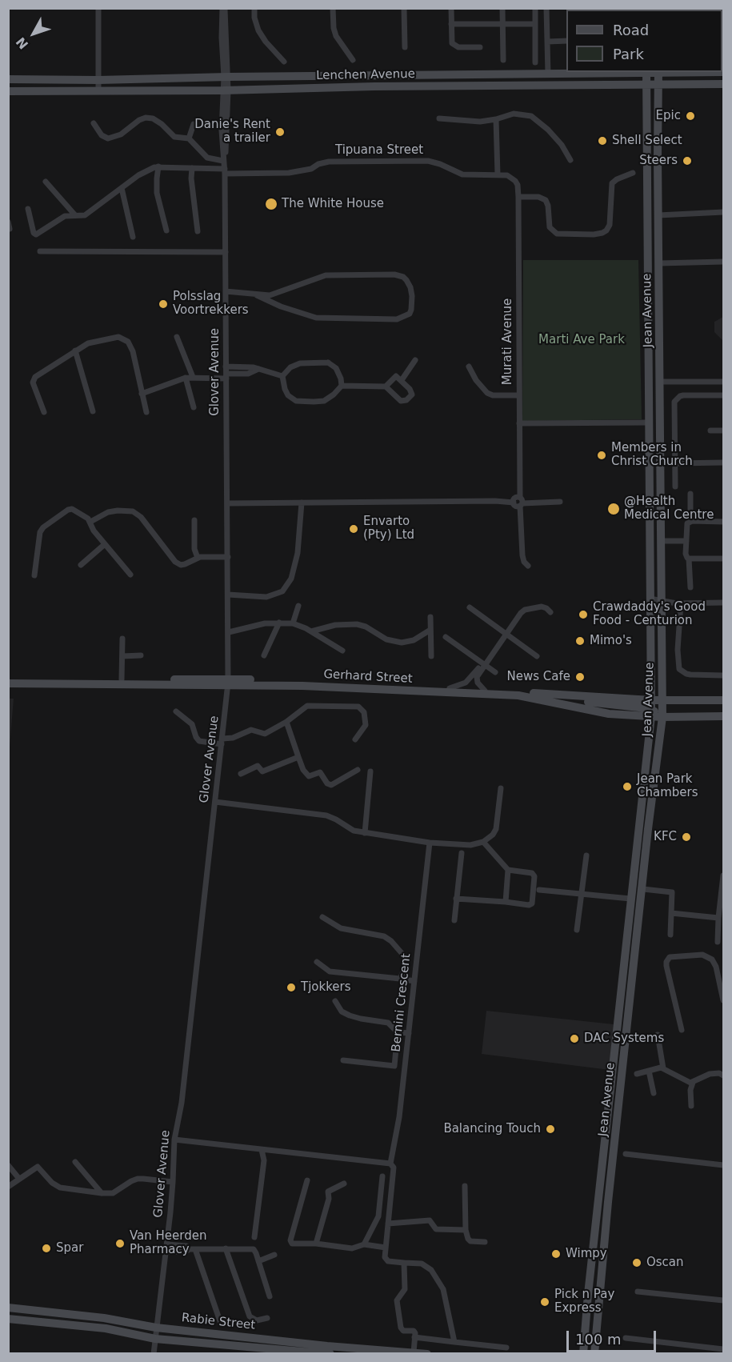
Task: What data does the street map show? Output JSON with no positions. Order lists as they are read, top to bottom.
{
  "streets": {
    "main road": [
      "Lenchen Avenue",
      "Jean Avenue",
      "Gerhard Street",
      "Rabie Street"
    ],
    "street": [
      "Tipuana Street",
      "Murati Avenue",
      "Glover Avenue",
      "Bernini Crescent"
    ]
  },
  "crossings": [
    ["Lenchen Avenue", "Jean Avenue"],
    ["Lenchen Avenue", "Glover Avenue"],
    ["Tipuana Street", "Glover Avenue"],
    ["Jean Avenue", "Gerhard Street"],
    ["Glover Avenue", "Gerhard Street"],
    ["Glover Avenue", "Rabie Street"]
  ],
  "parks": ["Marti Ave Park"],
  "places": [
    "Epic",
    "Danie's Rent a trailer",
    "Shell Select",
    "Steers",
    "The White House",
    "Polsslag Voortrekkers",
    "Members in Christ Church",
    "@Health Medical Centre",
    "Envarto (Pty) Ltd",
    "Crawdaddy's Good Food - Centurion",
    "Mimo's",
    "News Cafe",
    "Jean Park Chambers",
    "KFC",
    "Tjokkers",
    "DAC Systems",
    "Balancing Touch",
    "Van Heerden Pharmacy",
    "Spar",
    "Wimpy",
    "Oscan",
    "Pick n Pay Express"
  ],
  "legend": ["Road", "Park"],
  "scale_bar": "100 m",
  "north": "bottom left"
}
